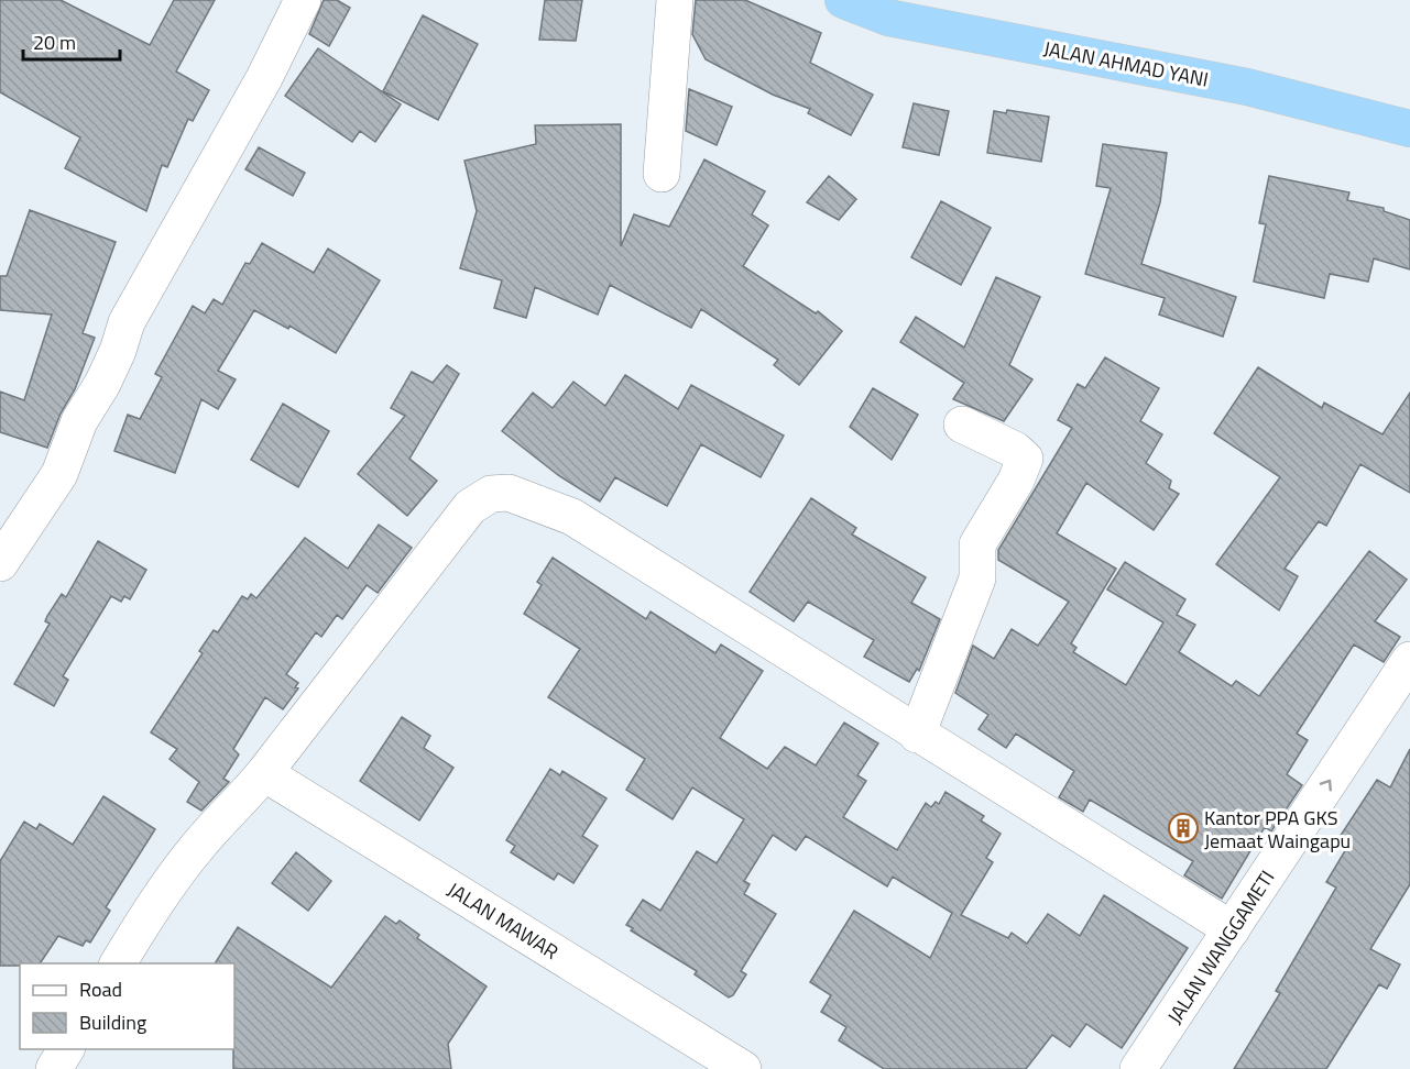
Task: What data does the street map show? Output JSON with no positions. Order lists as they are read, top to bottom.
{
  "streets": {
    "highway": ["JALAN AHMAD YANI"],
    "street": ["JALAN MAWAR", "JALAN WANGGAMETI"]
  },
  "one_way": ["JALAN WANGGAMETI"],
  "places": {
    "building": ["Kantor PPA GKS Jemaat Waingapu"]
  },
  "legend": ["Road", "Building"],
  "scale_bar": "20 m"
}
